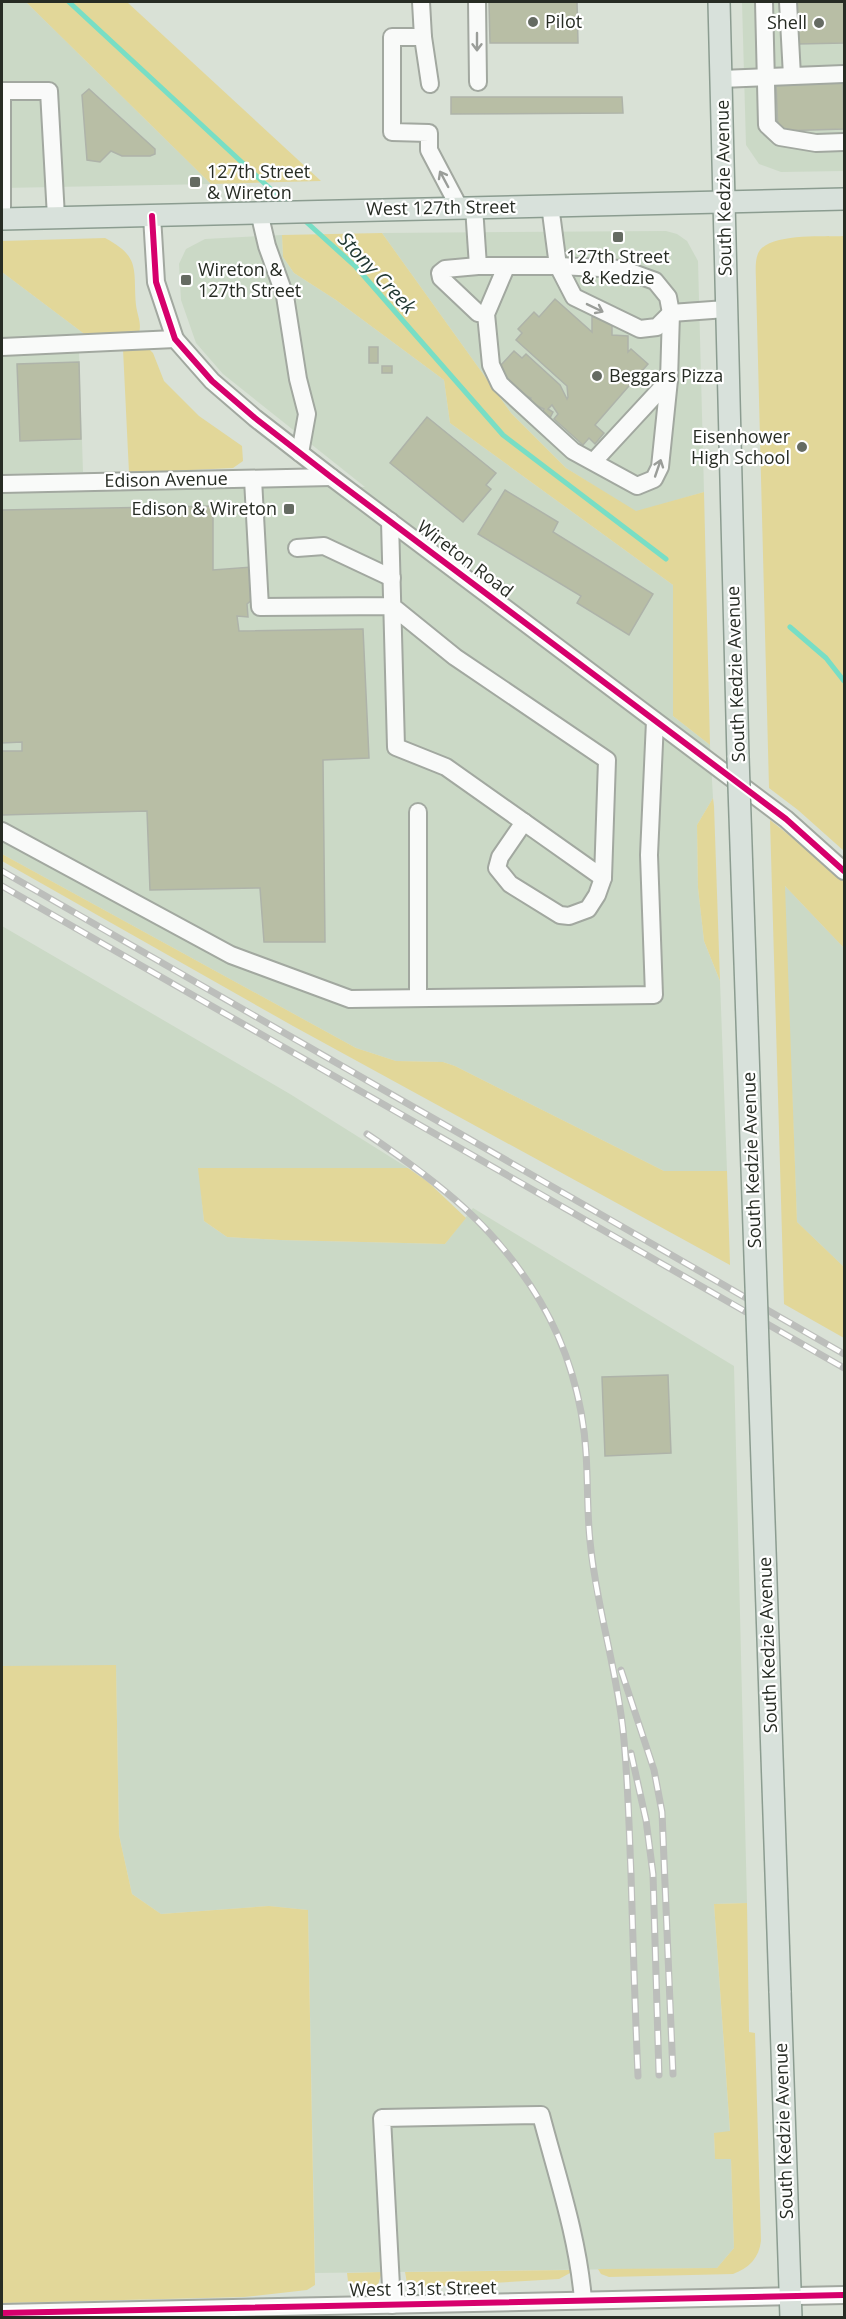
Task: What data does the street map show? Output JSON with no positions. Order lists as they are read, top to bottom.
{
  "streets": {
    "main road": ["South Kedzie Avenue", "West 127th Street"],
    "street": ["Edison Avenue", "Wireton Road", "West 131st Street"]
  },
  "crossings": [
    ["South Kedzie Avenue", "West 127th Street"],
    ["South Kedzie Avenue", "West 131st Street"],
    ["West 127th Street", "Wireton Road"],
    ["Edison Avenue", "Wireton Road"]
  ],
  "water": ["Stony Creek"],
  "places": {
    "other": [
      "Pilot",
      "Shell",
      "Beggars Pizza",
      "Eisenhower High School"
    ],
    "transit": [
      "127th Street & Wireton",
      "127th Street & Kedzie",
      "Wireton & 127th Street",
      "Edison & Wireton"
    ]
  }
}
